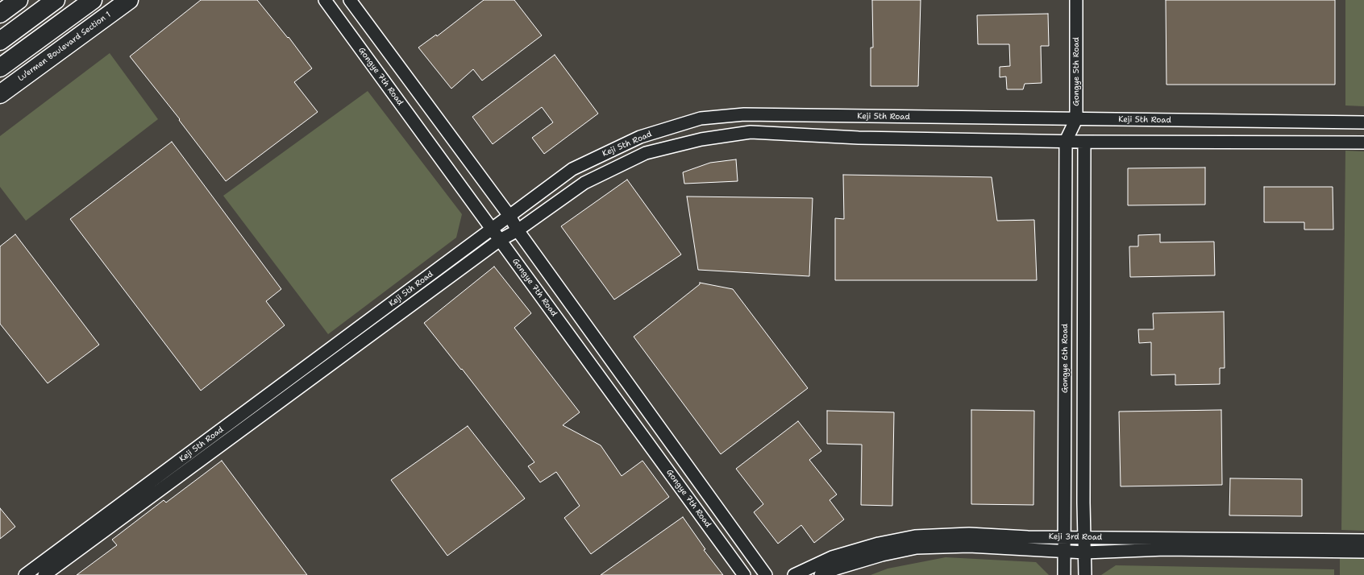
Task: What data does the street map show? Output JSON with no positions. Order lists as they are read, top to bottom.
{
  "streets": {
    "street": [
      "Lu’ermen Boulevard Section 1",
      "Gongye 5th Road",
      "Gongye 7th Road",
      "Keji 5th Road",
      "Gongye 6th Road",
      "Keji 3rd Road"
    ]
  },
  "crossings": [
    ["Gongye 5th Road", "Keji 5th Road"],
    ["Gongye 5th Road", "Gongye 6th Road"],
    ["Gongye 7th Road", "Keji 5th Road"],
    ["Keji 5th Road", "Gongye 6th Road"],
    ["Gongye 6th Road", "Keji 3rd Road"]
  ]
}
